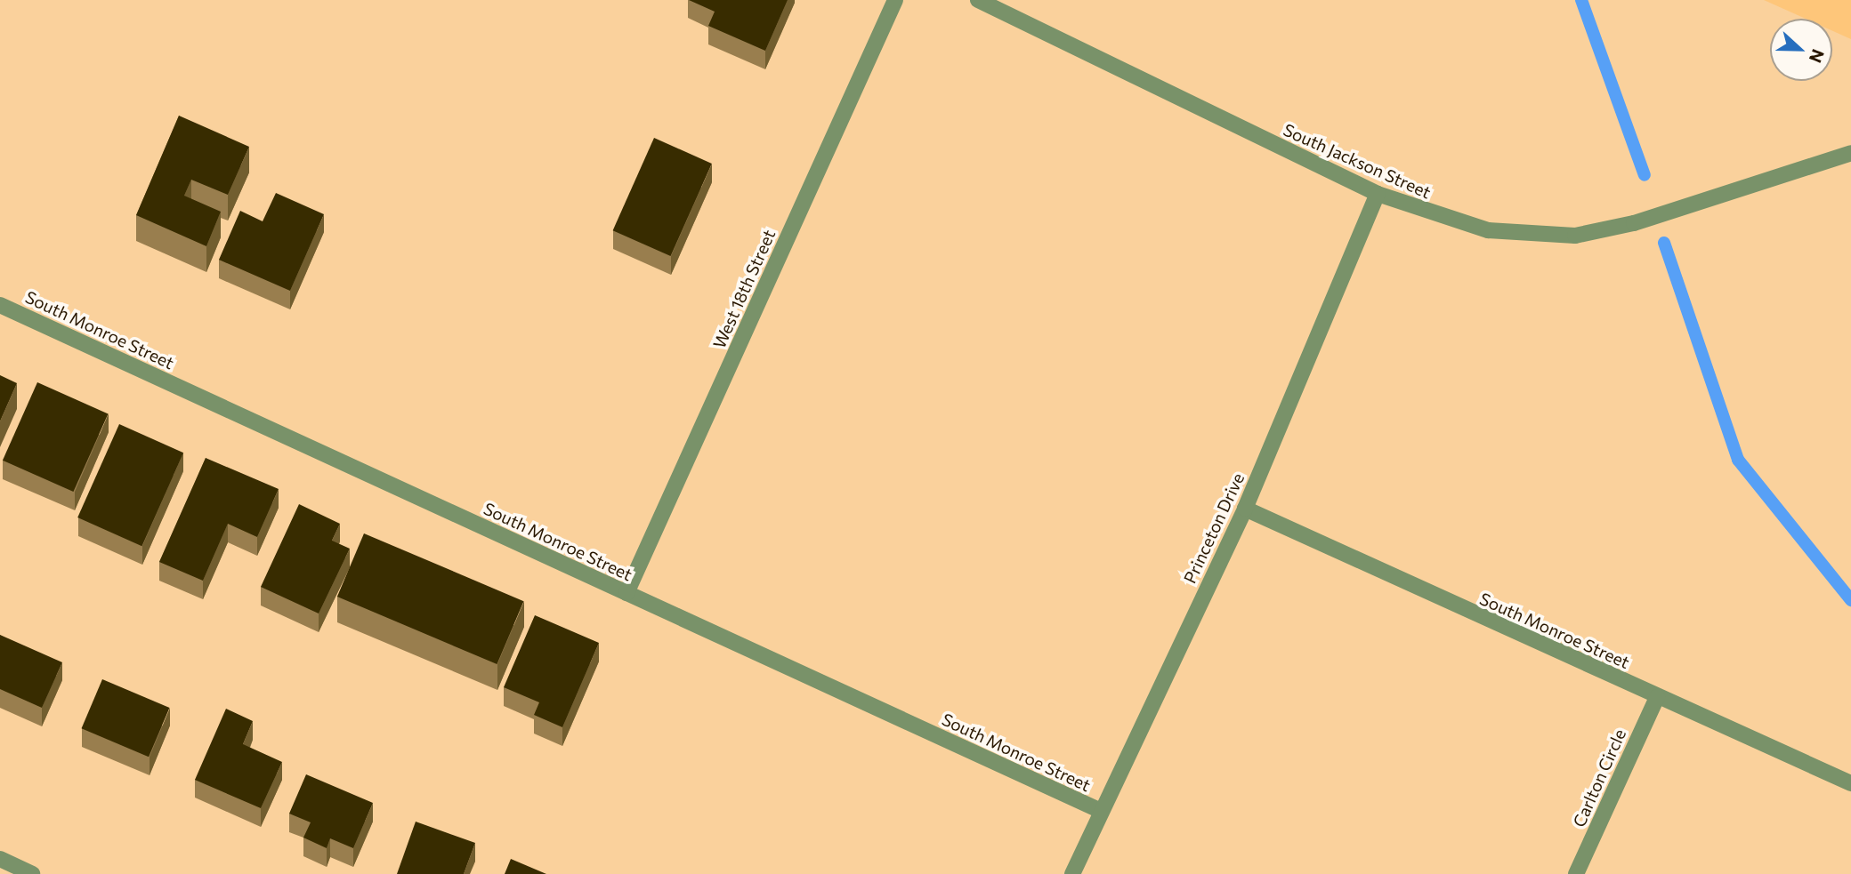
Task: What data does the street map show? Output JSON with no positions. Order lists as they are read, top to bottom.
{
  "streets": {
    "street": [
      "South Jackson Street",
      "West 18th Street",
      "South Monroe Street",
      "Princeton Drive",
      "Carlton Circle"
    ]
  },
  "crossings": [
    ["South Jackson Street", "Princeton Drive"],
    ["West 18th Street", "South Monroe Street"],
    ["South Monroe Street", "Princeton Drive"],
    ["South Monroe Street", "Carlton Circle"]
  ],
  "north": "right"
}
